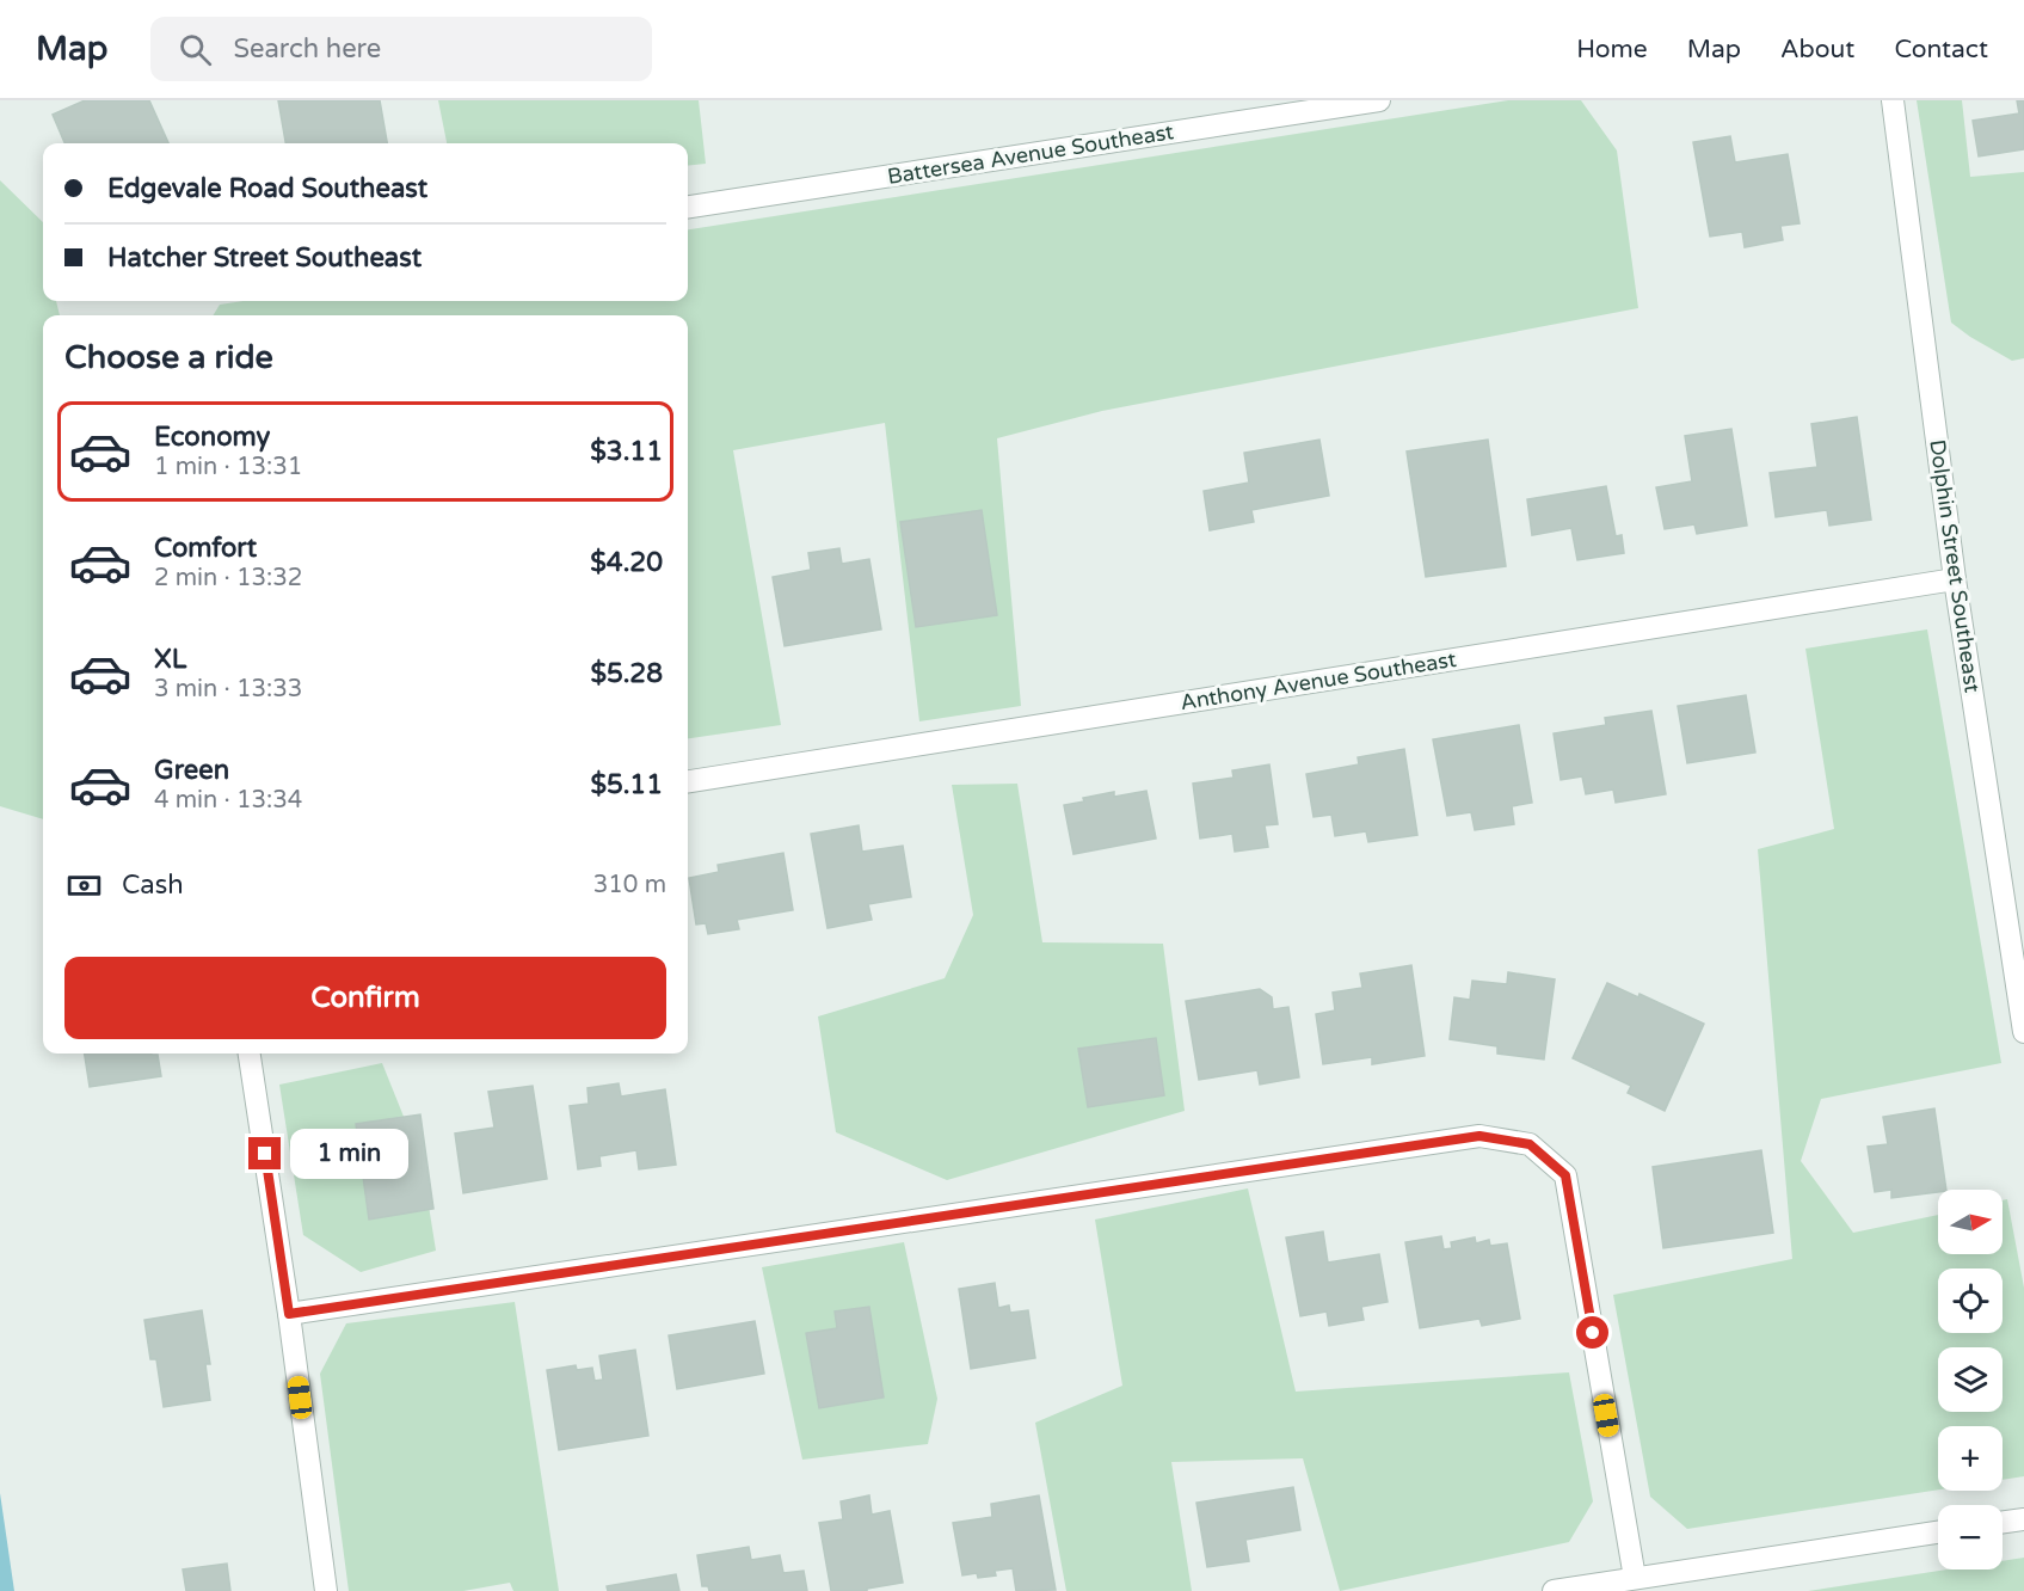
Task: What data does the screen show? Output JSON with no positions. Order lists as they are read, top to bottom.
{
  "streets": {
    "street": ["Battersea Avenue Southeast", "Dolphin Street Southeast", "Anthony Avenue Southeast"]
  },
  "crossings": [
    ["Dolphin Street Southeast", "Anthony Avenue Southeast"]
  ],
  "north": "right",
  "page": {
    "header": "Map",
    "search": "Search here",
    "nav": [
      "Home",
      "Map",
      "About",
      "Contact"
    ],
    "banner": ["Edgevale Road Southeast", "Hatcher Street Southeast"],
    "heading": "Choose a ride",
    "list": [
      {
        "name": "Economy",
        "note": "1 min · 13:31",
        "value": "$3.11"
      },
      {
        "name": "Comfort",
        "note": "2 min · 13:32",
        "value": "$4.20"
      },
      {
        "name": "XL",
        "note": "3 min · 13:33",
        "value": "$5.28"
      },
      {
        "name": "Green",
        "note": "4 min · 13:34",
        "value": "$5.11"
      }
    ],
    "pay": ["Cash", "310 m"],
    "buttons": "Confirm",
    "bubble": "1 min",
    "map_buttons": ["+", "−"]
  }
}
